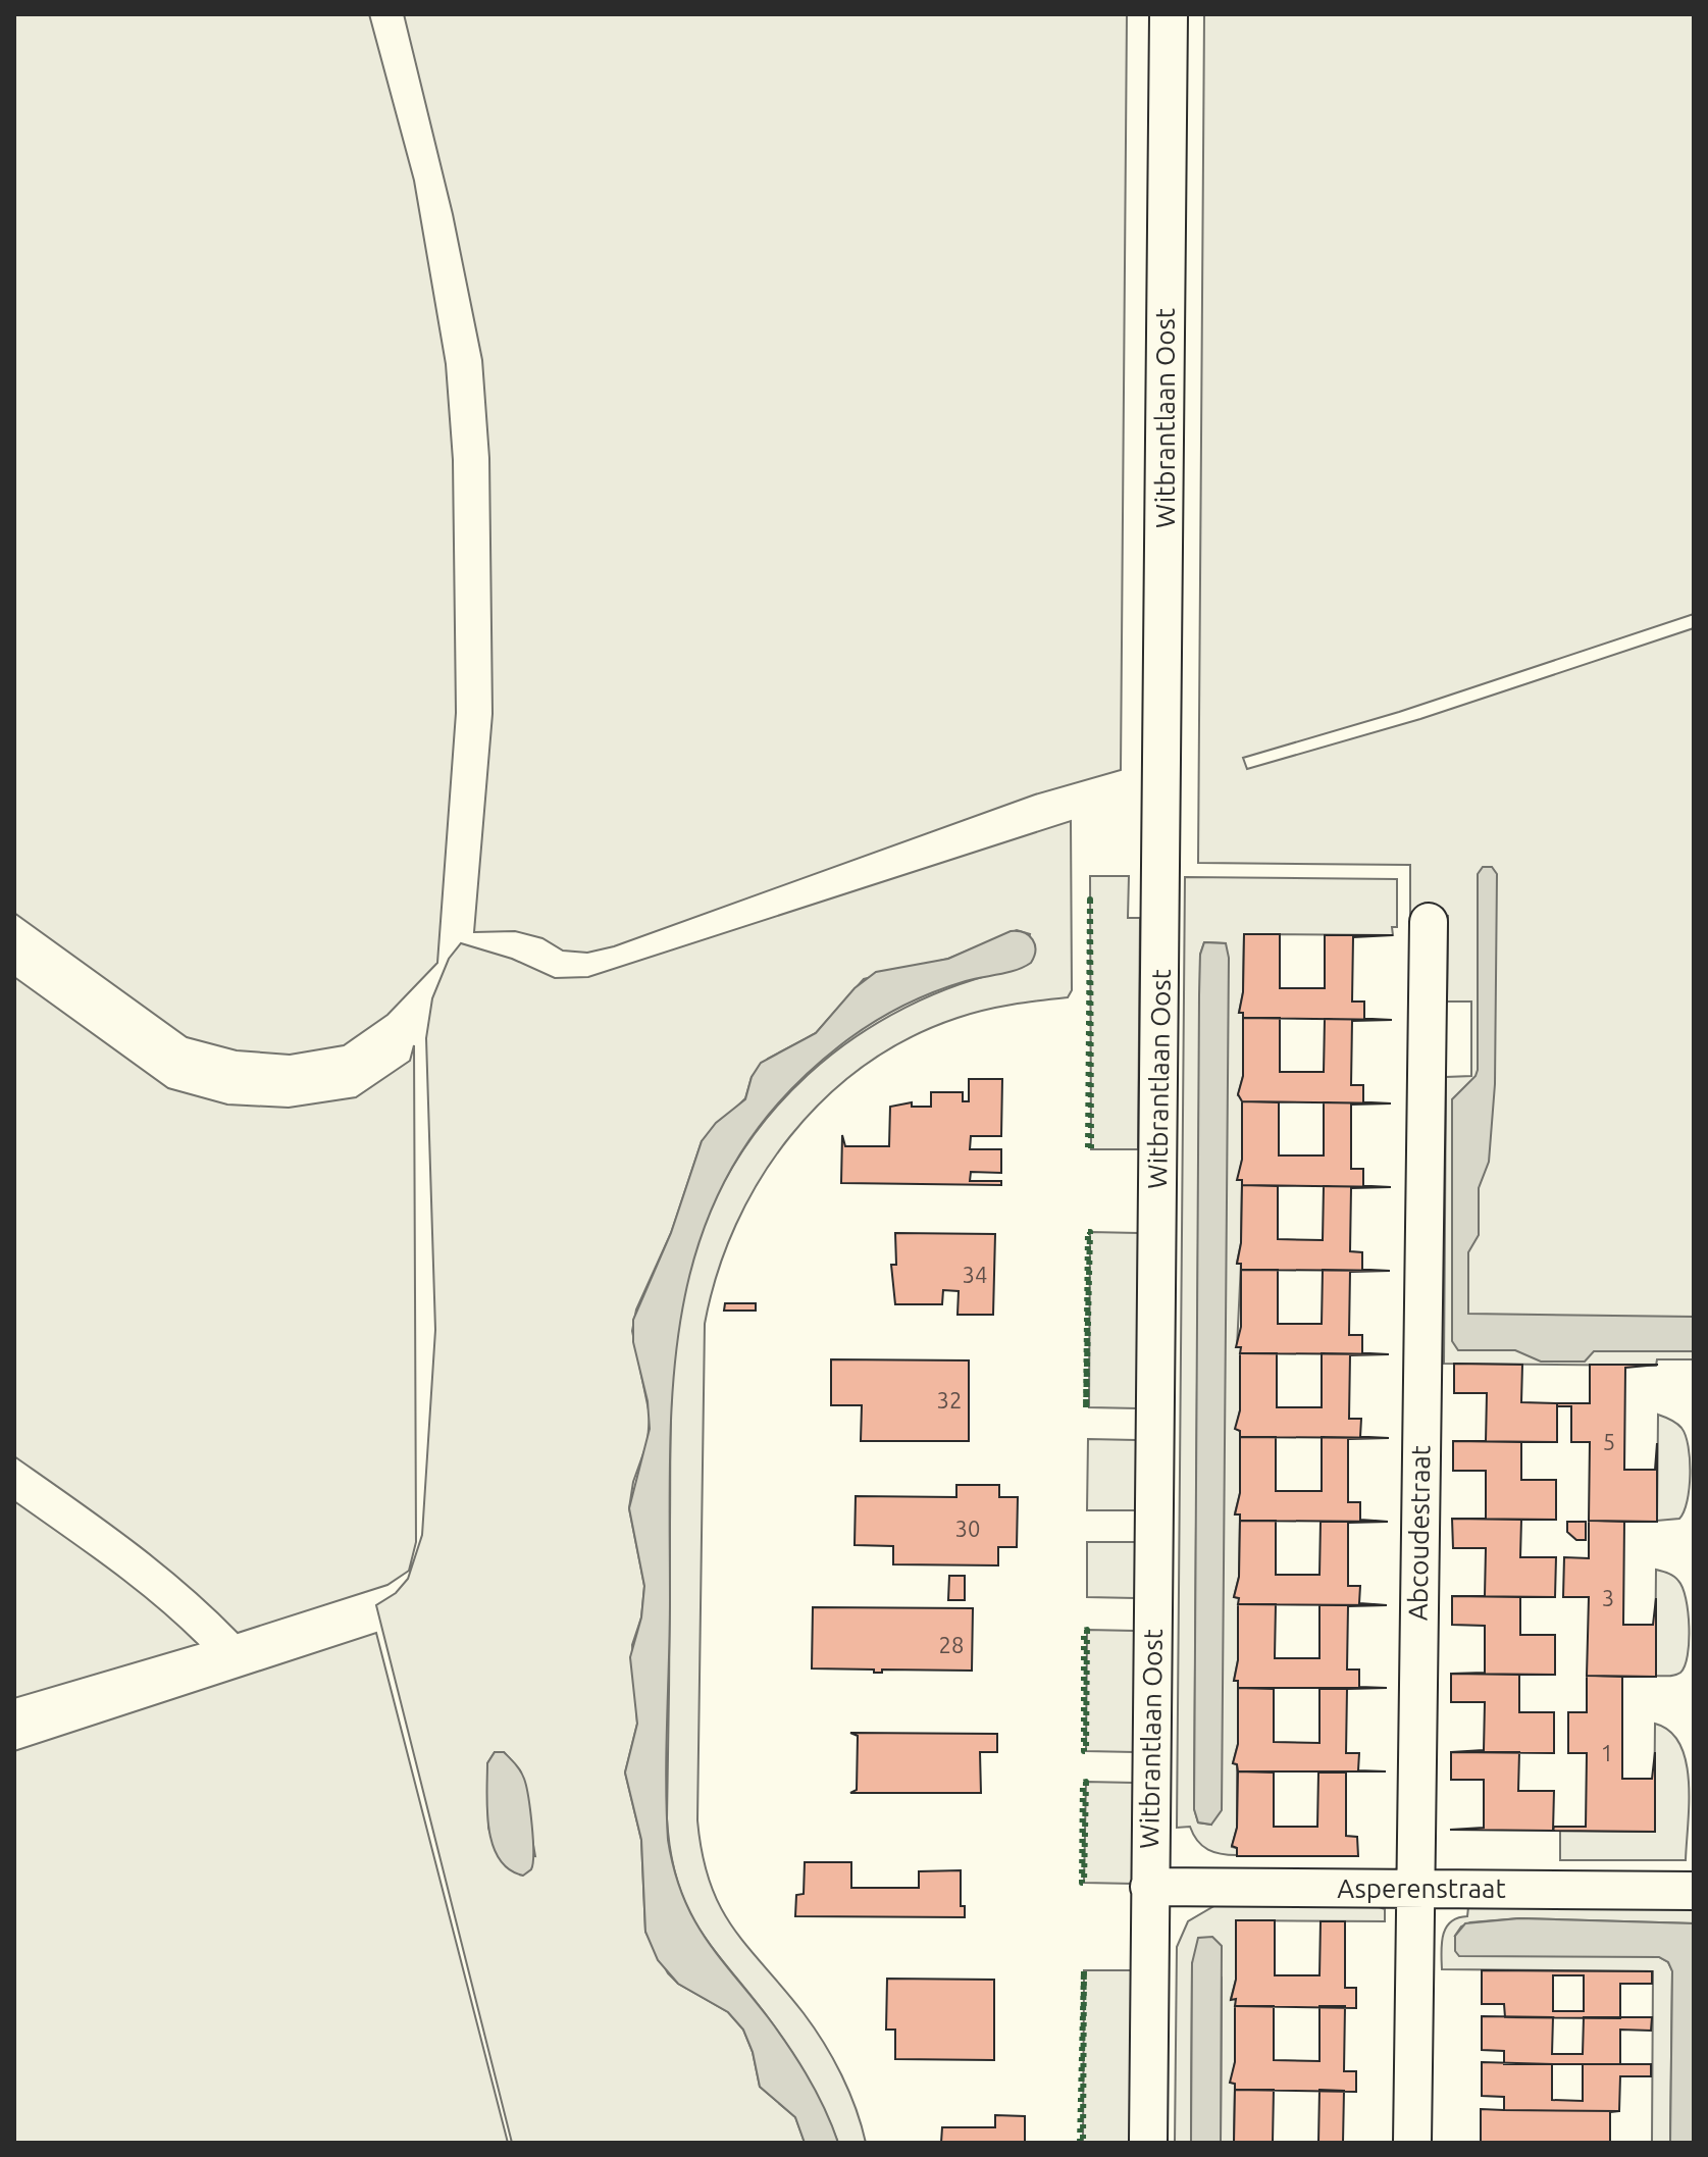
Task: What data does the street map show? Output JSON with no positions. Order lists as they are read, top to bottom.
{
  "streets": {
    "street": ["Witbrantlaan Oost", "Abcoudestraat", "Asperenstraat"]
  },
  "crossings": [
    ["Witbrantlaan Oost", "Asperenstraat"],
    ["Abcoudestraat", "Asperenstraat"]
  ],
  "house_numbers": [
    "34",
    "32",
    "5",
    "30",
    "3",
    "28",
    "1"
  ]
}
